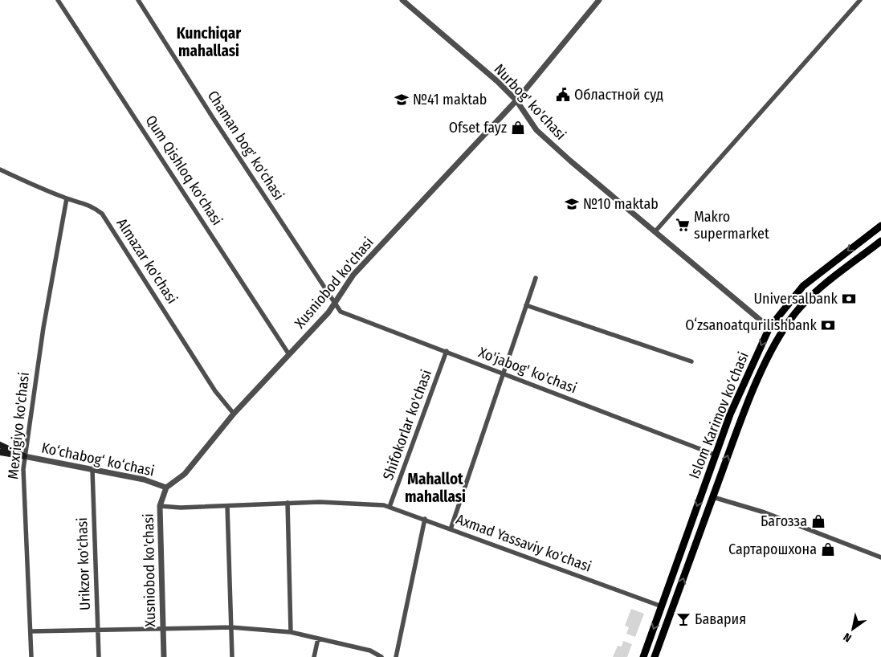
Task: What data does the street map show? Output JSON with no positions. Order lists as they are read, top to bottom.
{
  "streets": {
    "main road": ["Islom Karimov ko‘chasi", "Ko‘chabog‘ ko‘chasi"],
    "street": [
      "Nurbog' ko'chasi",
      "Chaman bog' ko'chasi",
      "Qum Qishloq ko'chasi",
      "Almazar ko'chasi",
      "Xusniobod ko'chasi",
      "Xo'jabog' ko'chasi",
      "Shifokorlar ko'chasi",
      "Mexrigiyo ko'chasi",
      "Axmad Yassaviy ko'chasi",
      "Urikzor ko'chasi"
    ]
  },
  "crossings": [
    ["Nurbog' ko'chasi", "Xusniobod ko'chasi"],
    ["Nurbog' ko'chasi", "Islom Karimov ko‘chasi"],
    ["Chaman bog' ko'chasi", "Xusniobod ko'chasi"],
    ["Chaman bog' ko'chasi", "Xo'jabog' ko'chasi"],
    ["Qum Qishloq ko'chasi", "Xusniobod ko'chasi"],
    ["Almazar ko'chasi", "Xusniobod ko'chasi"],
    ["Almazar ko'chasi", "Mexrigiyo ko'chasi"],
    ["Xusniobod ko'chasi", "Xo'jabog' ko'chasi"],
    ["Xusniobod ko'chasi", "Ko‘chabog‘ ko‘chasi"],
    ["Xusniobod ko'chasi", "Axmad Yassaviy ko'chasi"],
    ["Xo'jabog' ko'chasi", "Islom Karimov ko‘chasi"],
    ["Xo'jabog' ko'chasi", "Shifokorlar ko'chasi"],
    ["Islom Karimov ko‘chasi", "Axmad Yassaviy ko'chasi"],
    ["Shifokorlar ko'chasi", "Axmad Yassaviy ko'chasi"],
    ["Mexrigiyo ko'chasi", "Ko‘chabog‘ ko‘chasi"],
    ["Ko‘chabog‘ ko‘chasi", "Urikzor ko'chasi"]
  ],
  "districts": ["Kunchiqar mahallasi", "Mahallot mahallasi"],
  "places": {
    "public building": ["Областной суд"],
    "school or university": ["№41 maktab", "№10 maktab"],
    "shop": ["Ofset fayz", "Багозза", "Сартарошхона"],
    "supermarket": ["Makro supermarket"],
    "bank": ["Universalbank", "Oʻzsanoatqurilishbank"],
    "bar": ["Бавария"]
  },
  "north": "bottom left"
}
